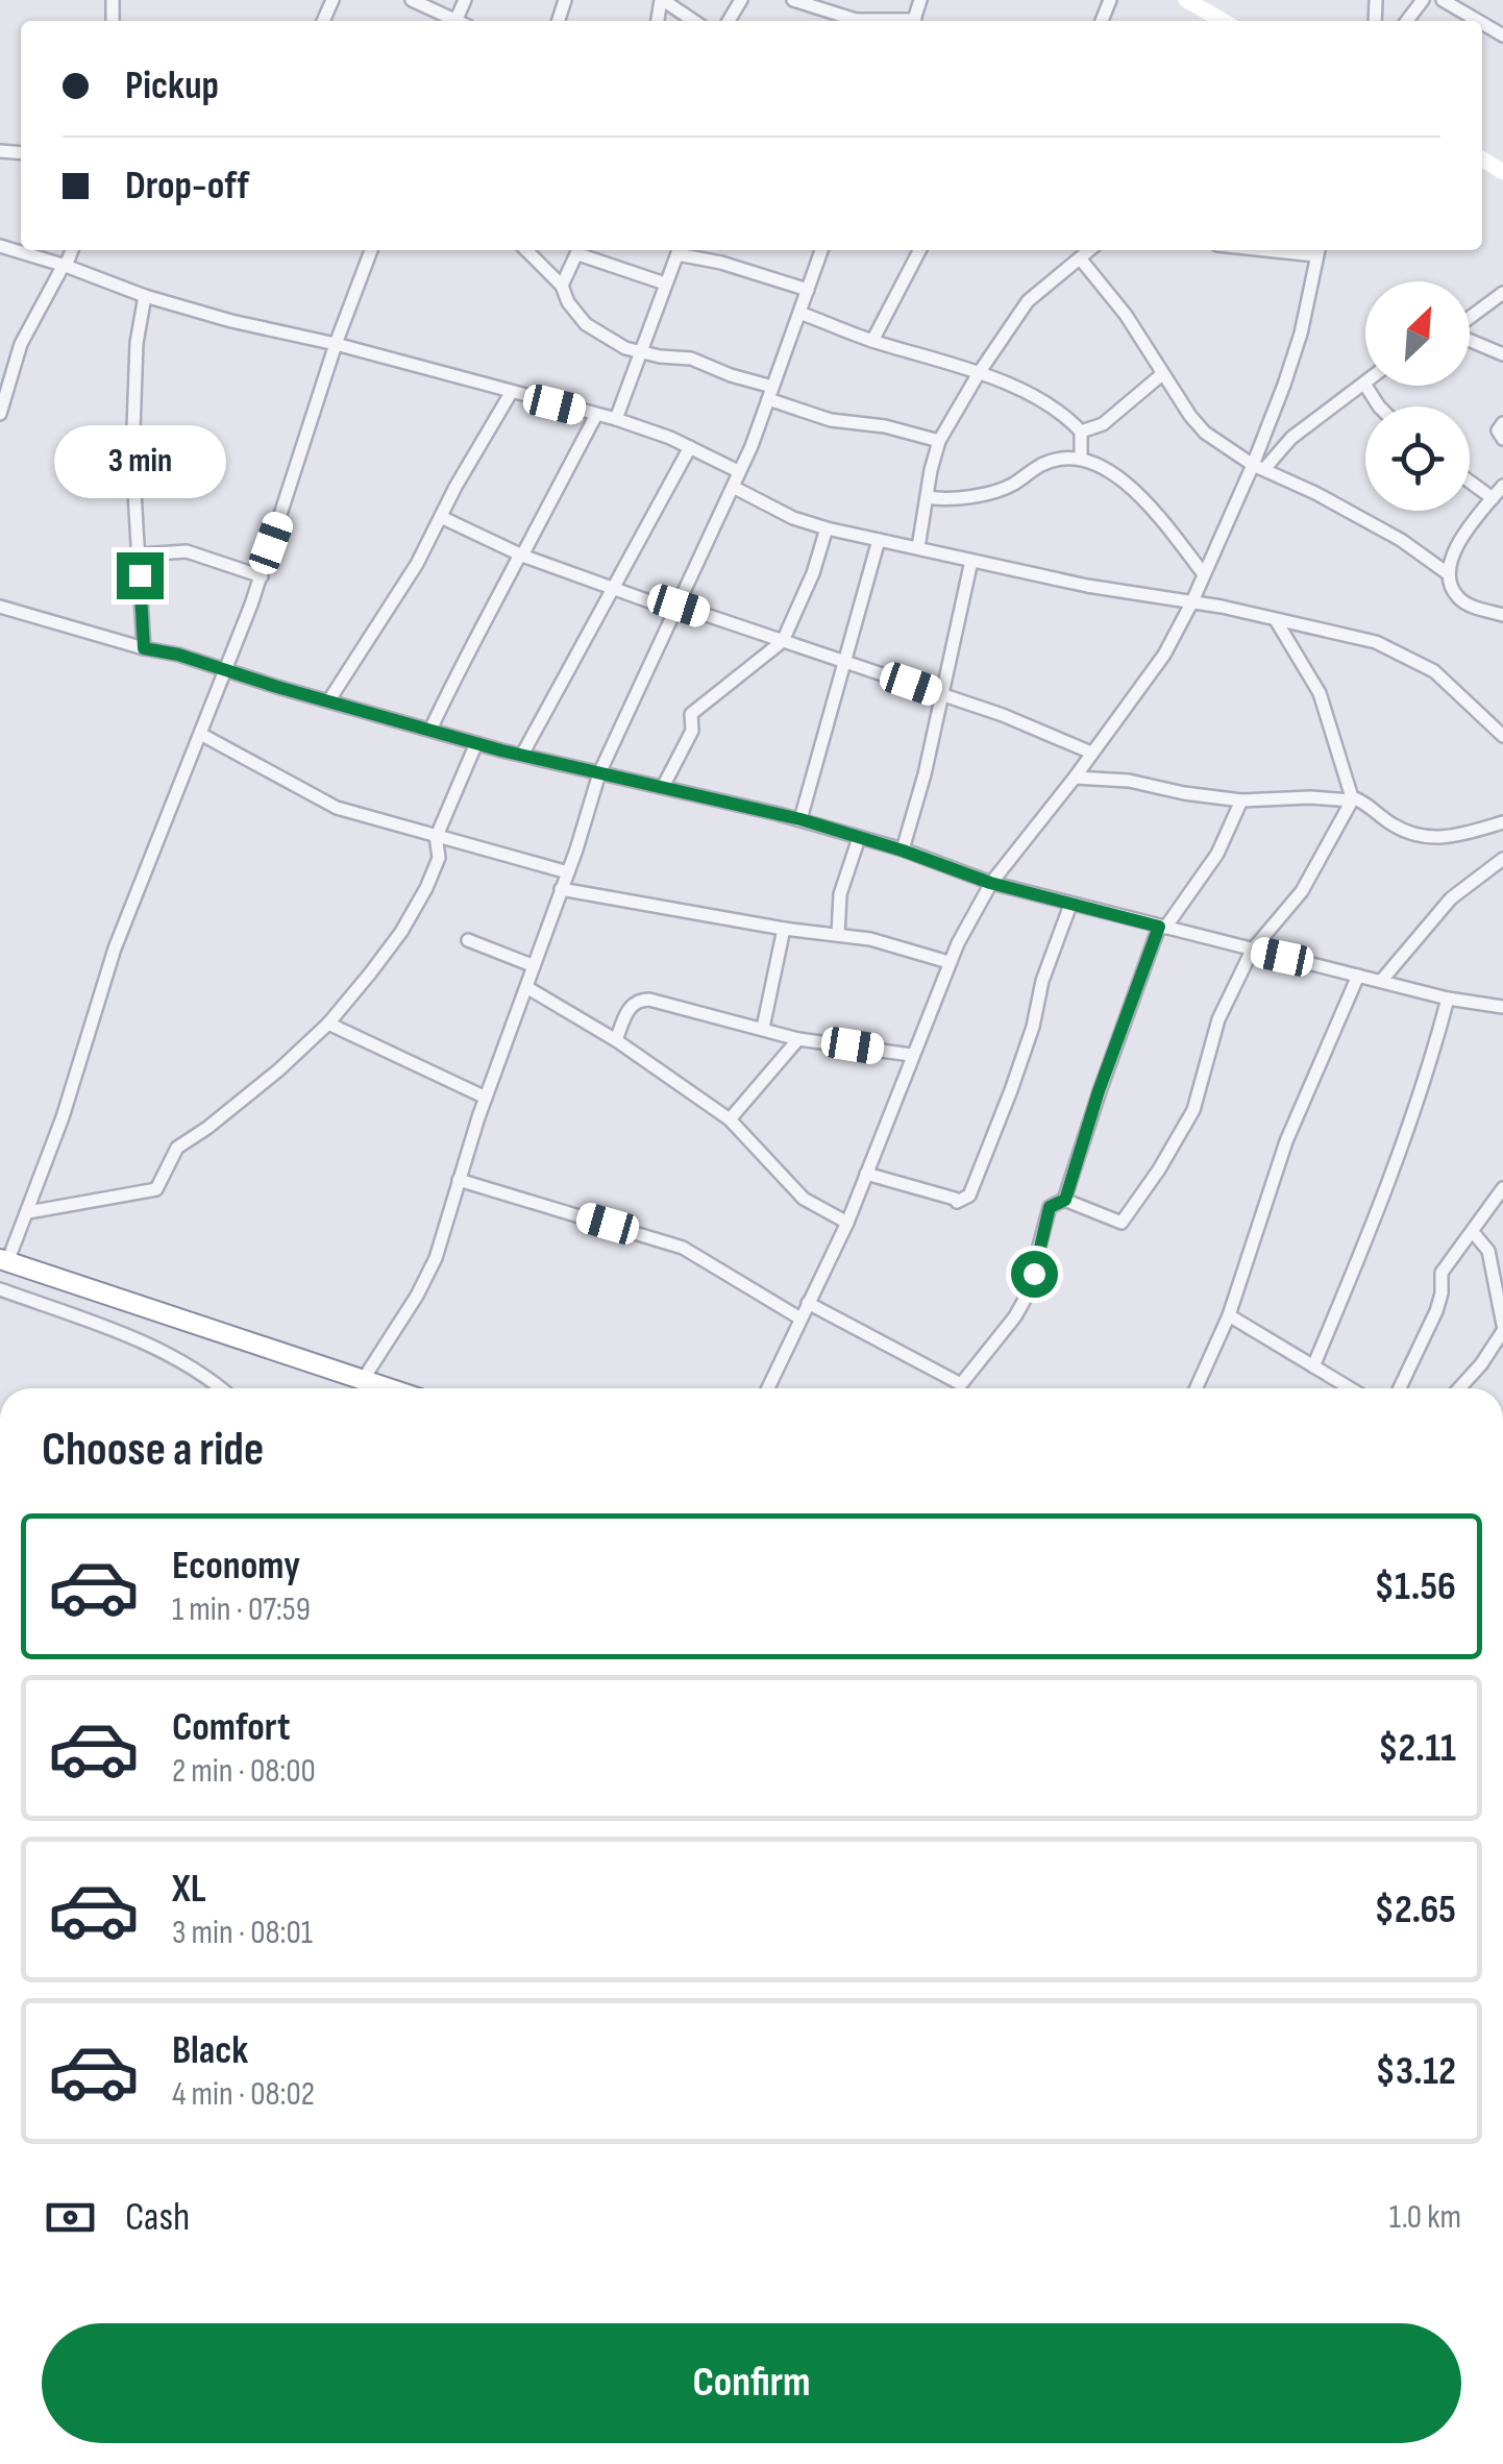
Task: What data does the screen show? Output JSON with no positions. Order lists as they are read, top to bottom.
{
  "north": "top right",
  "page": {
    "banner": ["Pickup", "Drop-off"],
    "bubble": "3 min",
    "heading": "Choose a ride",
    "list": [
      {
        "name": "Economy",
        "note": "1 min · 07:59",
        "value": "$1.56"
      },
      {
        "name": "Comfort",
        "note": "2 min · 08:00",
        "value": "$2.11"
      },
      {
        "name": "XL",
        "note": "3 min · 08:01",
        "value": "$2.65"
      },
      {
        "name": "Black",
        "note": "4 min · 08:02",
        "value": "$3.12"
      }
    ],
    "pay": ["Cash", "1.0 km"],
    "buttons": "Confirm"
  }
}
